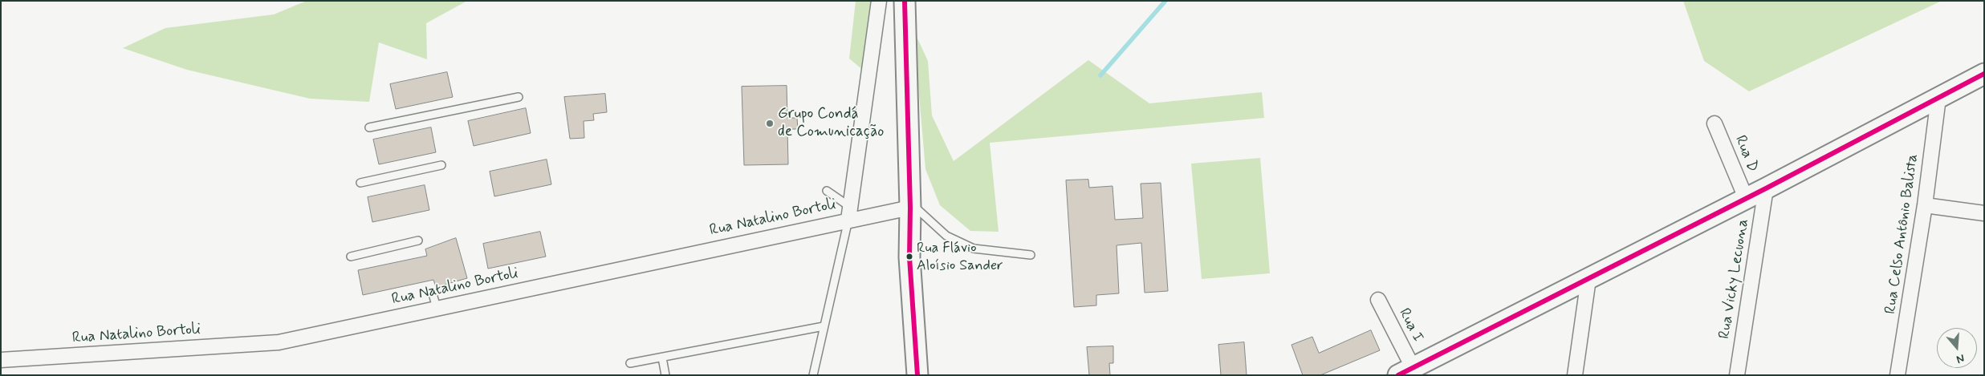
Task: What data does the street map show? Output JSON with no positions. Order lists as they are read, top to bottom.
{
  "streets": {
    "street": [
      "Rua D",
      "Rua Natalino Bortoli",
      "Rua Celso Antônio Balista",
      "Rua Vicky Lecuona",
      "Rua I"
    ]
  },
  "places": ["Grupo Condá de Comunicação", "Rua Flávio Aloísio Sander"],
  "north": "bottom"
}
